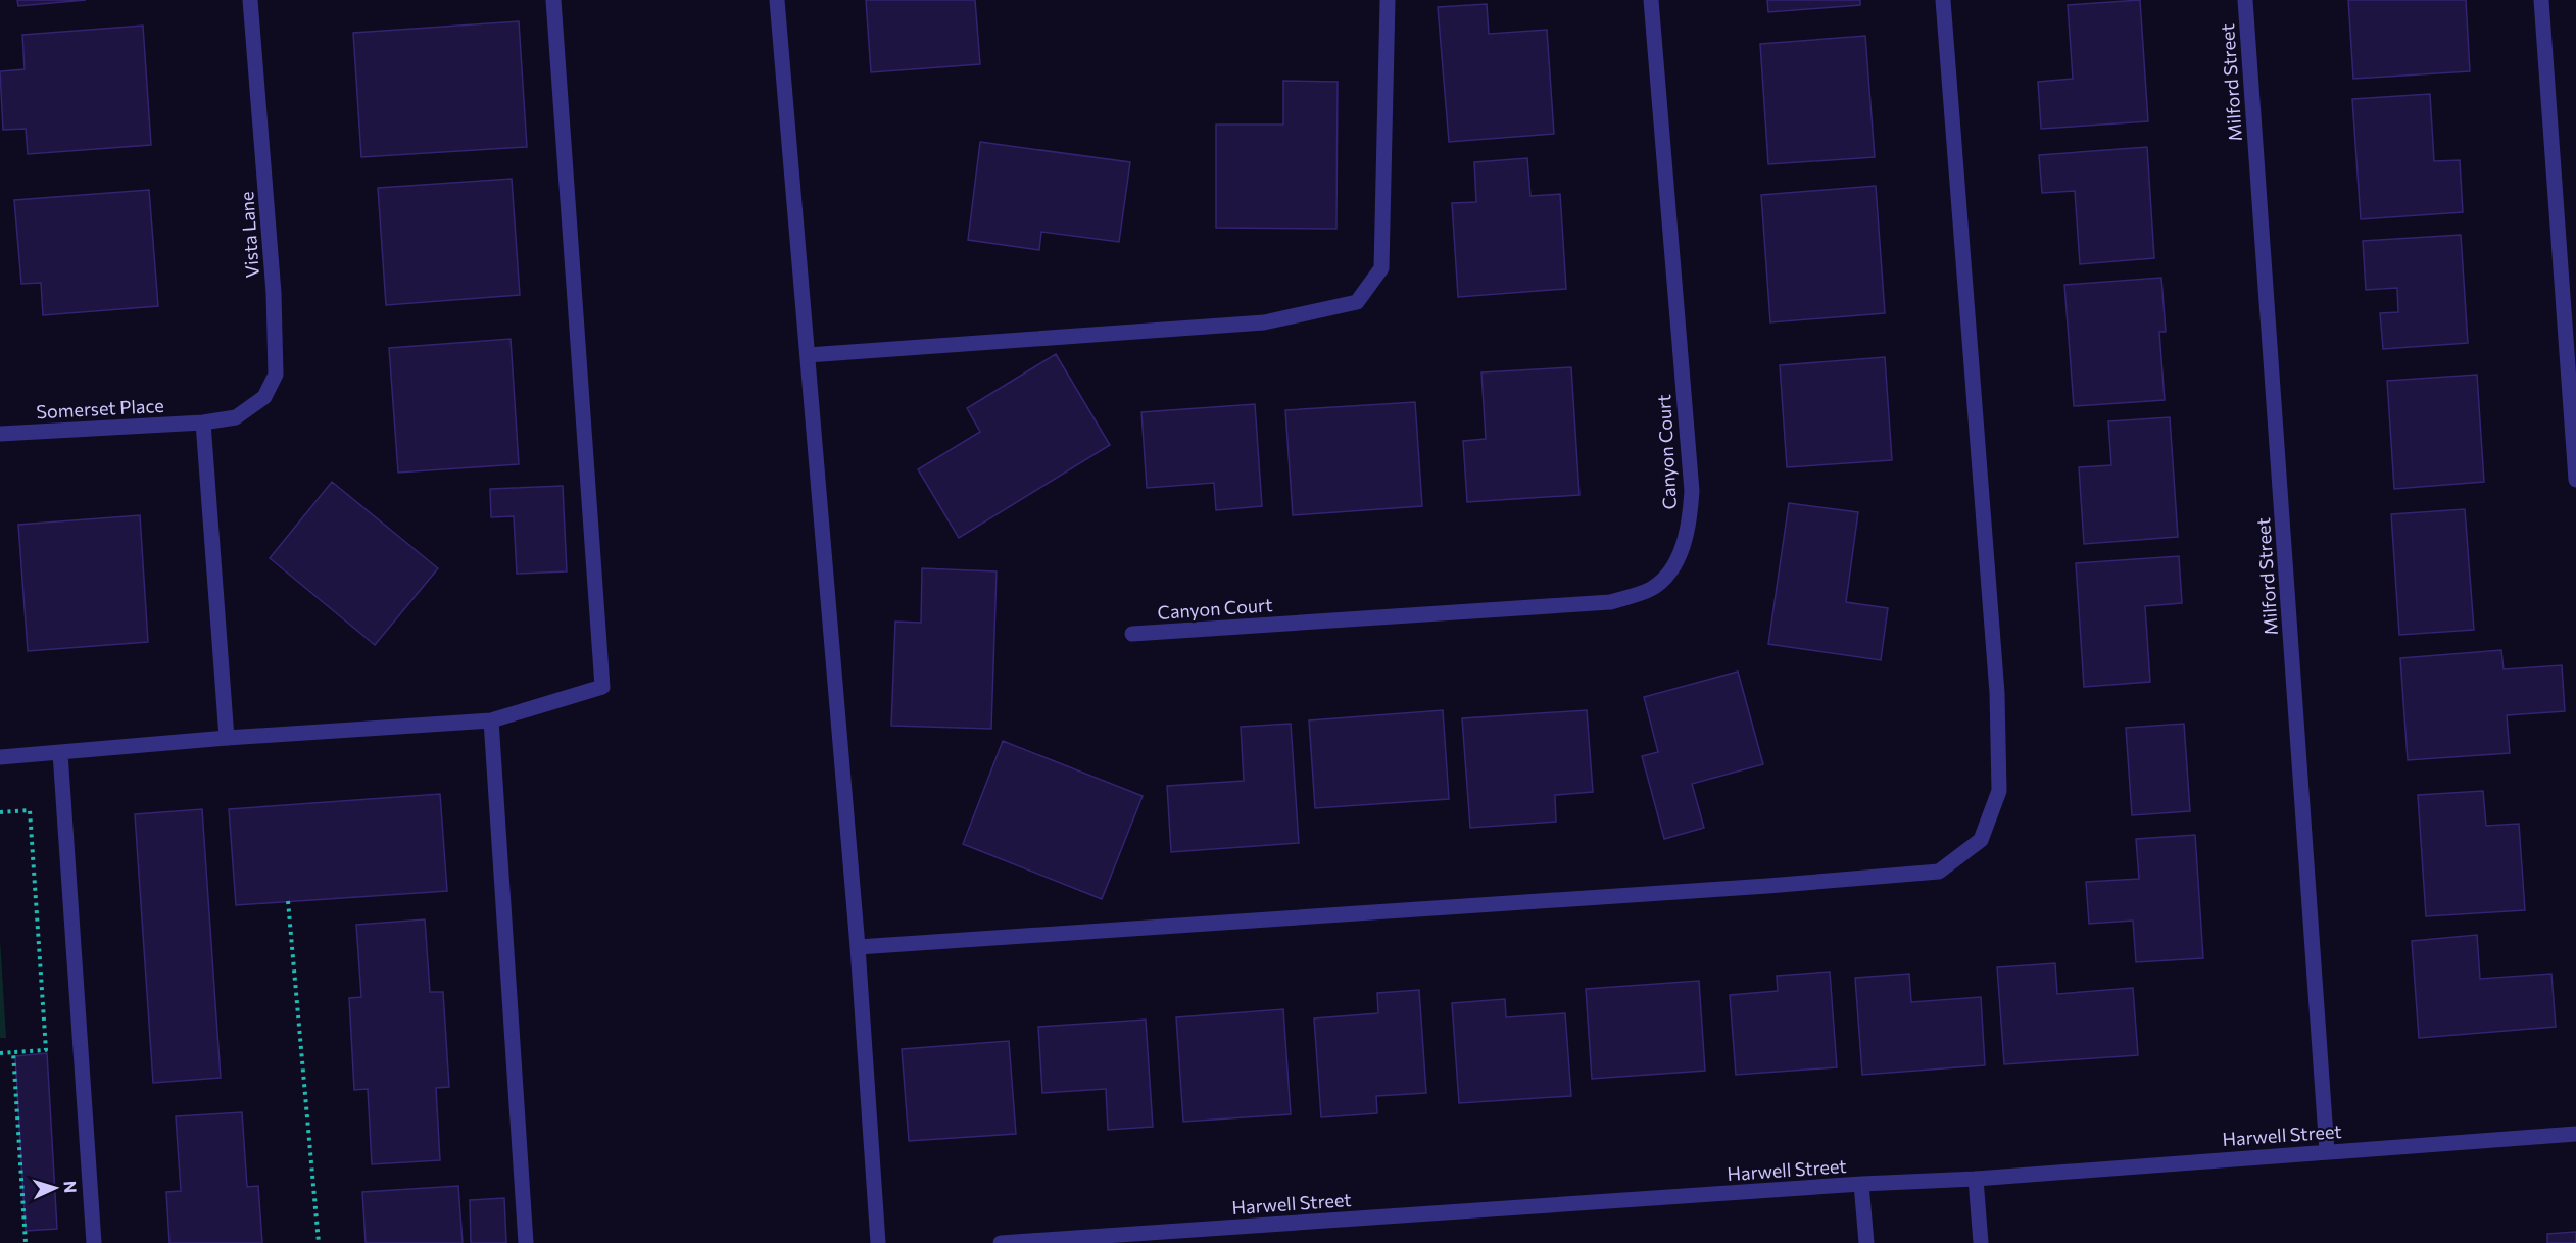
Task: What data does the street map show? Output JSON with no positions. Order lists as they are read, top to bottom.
{
  "streets": {
    "street": [
      "Milford Street",
      "Vista Lane",
      "Somerset Place",
      "Canyon Court",
      "Harwell Street"
    ]
  },
  "crossings": [
    ["Milford Street", "Harwell Street"],
    ["Vista Lane", "Somerset Place"]
  ],
  "north": "right"
}
